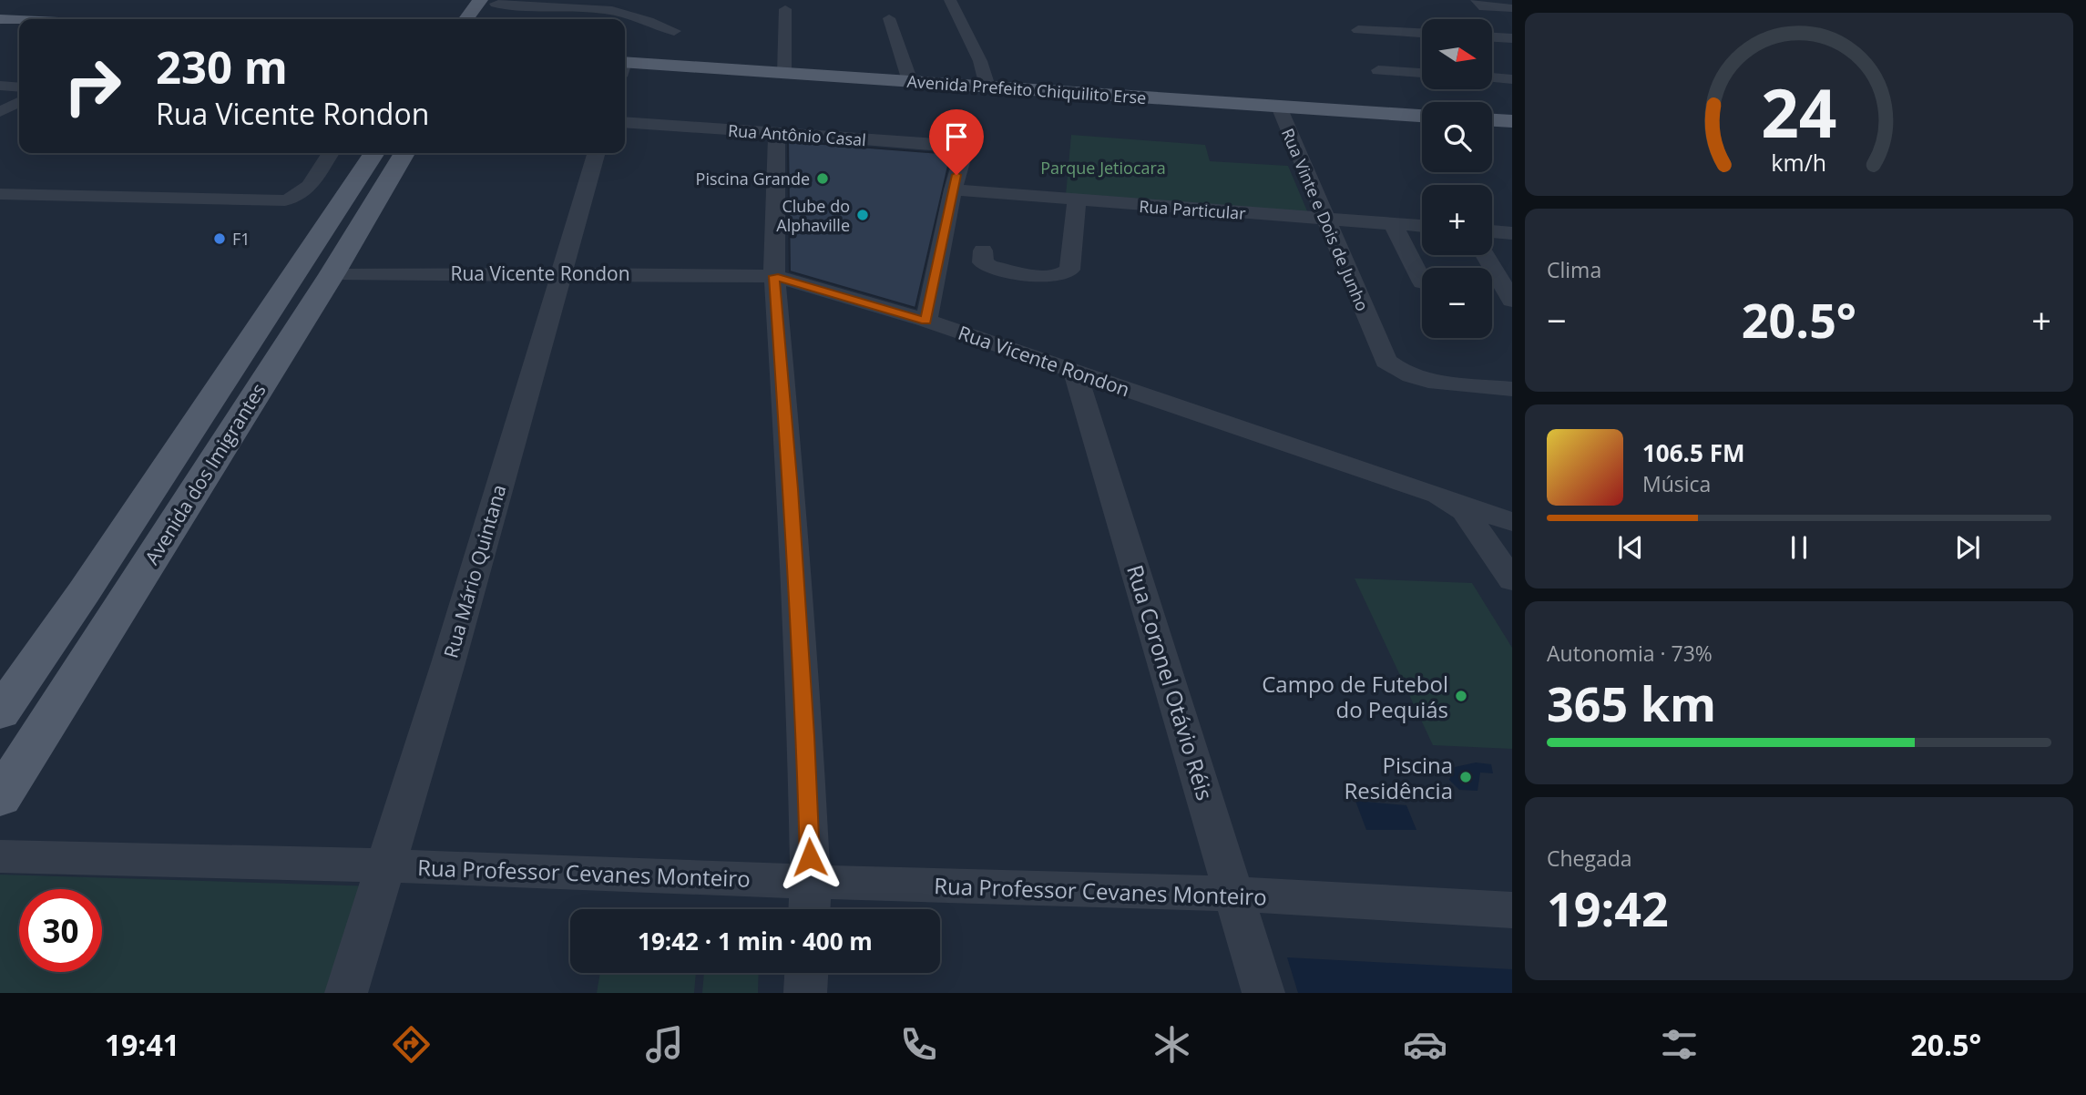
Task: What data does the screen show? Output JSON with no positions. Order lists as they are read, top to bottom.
{
  "streets": {
    "main road": ["Avenida Prefeito Chiquilito Erse", "Avenida dos Imigrantes"],
    "street": [
      "Rua Antônio Casal",
      "Rua Particular",
      "Rua Vinte e Dois de Junho",
      "Rua Vicente Rondon",
      "Rua Mário Quintana",
      "Rua Coronel Otávio Réis",
      "Rua Professor Cevanes Monteiro"
    ]
  },
  "crossings": [
    ["Avenida Prefeito Chiquilito Erse", "Rua Vinte e Dois de Junho"],
    ["Rua Antônio Casal", "Rua Particular"],
    ["Rua Particular", "Rua Vinte e Dois de Junho"],
    ["Rua Vicente Rondon", "Avenida dos Imigrantes"],
    ["Rua Vicente Rondon", "Rua Mário Quintana"],
    ["Rua Vicente Rondon", "Rua Coronel Otávio Réis"],
    ["Rua Mário Quintana", "Rua Professor Cevanes Monteiro"],
    ["Rua Coronel Otávio Réis", "Rua Professor Cevanes Monteiro"]
  ],
  "parks": ["Parque Jetiocara"],
  "places": [
    "Piscina Grande",
    "Clube do Alphaville",
    "F1",
    "Campo de Futebol do Pequiás",
    "Piscina Residência"
  ],
  "north": "right",
  "page": {
    "map_buttons": ["+", "−"],
    "turn": ["230 m", "Rua Vicente Rondon"],
    "tile": [
      "Clima",
      ["Autonomia · 73%", "365 km"],
      ["Chegada", "19:42"]
    ],
    "heat": ["−", "20.5°", "+"],
    "song": ["106.5 FM", "Música"],
    "limit": "30",
    "trip": "19:42 · 1 min · 400 m",
    "tabs": ["19:41", "20.5°"],
    "gauge": ["24", "km/h"]
  }
}
